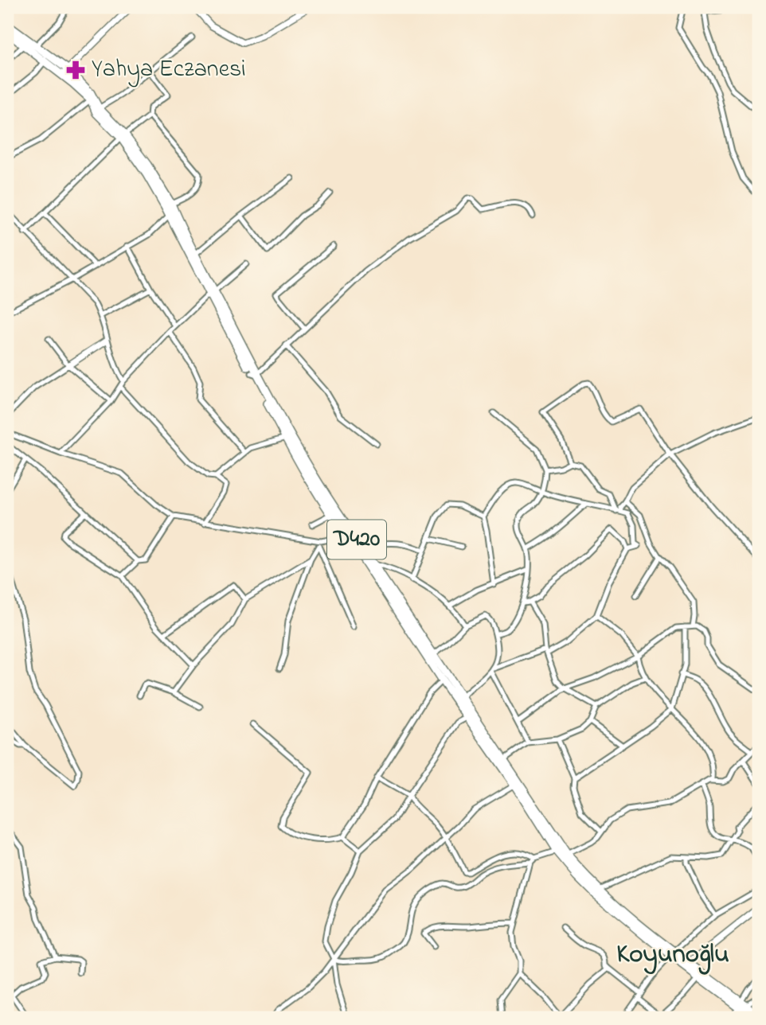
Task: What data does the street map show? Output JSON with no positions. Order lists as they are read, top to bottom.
{
  "streets": {
    "highway": ["D420"]
  },
  "districts": ["Koyunoğlu"],
  "places": {
    "pharmacy": ["Yahya Eczanesi"]
  }
}
